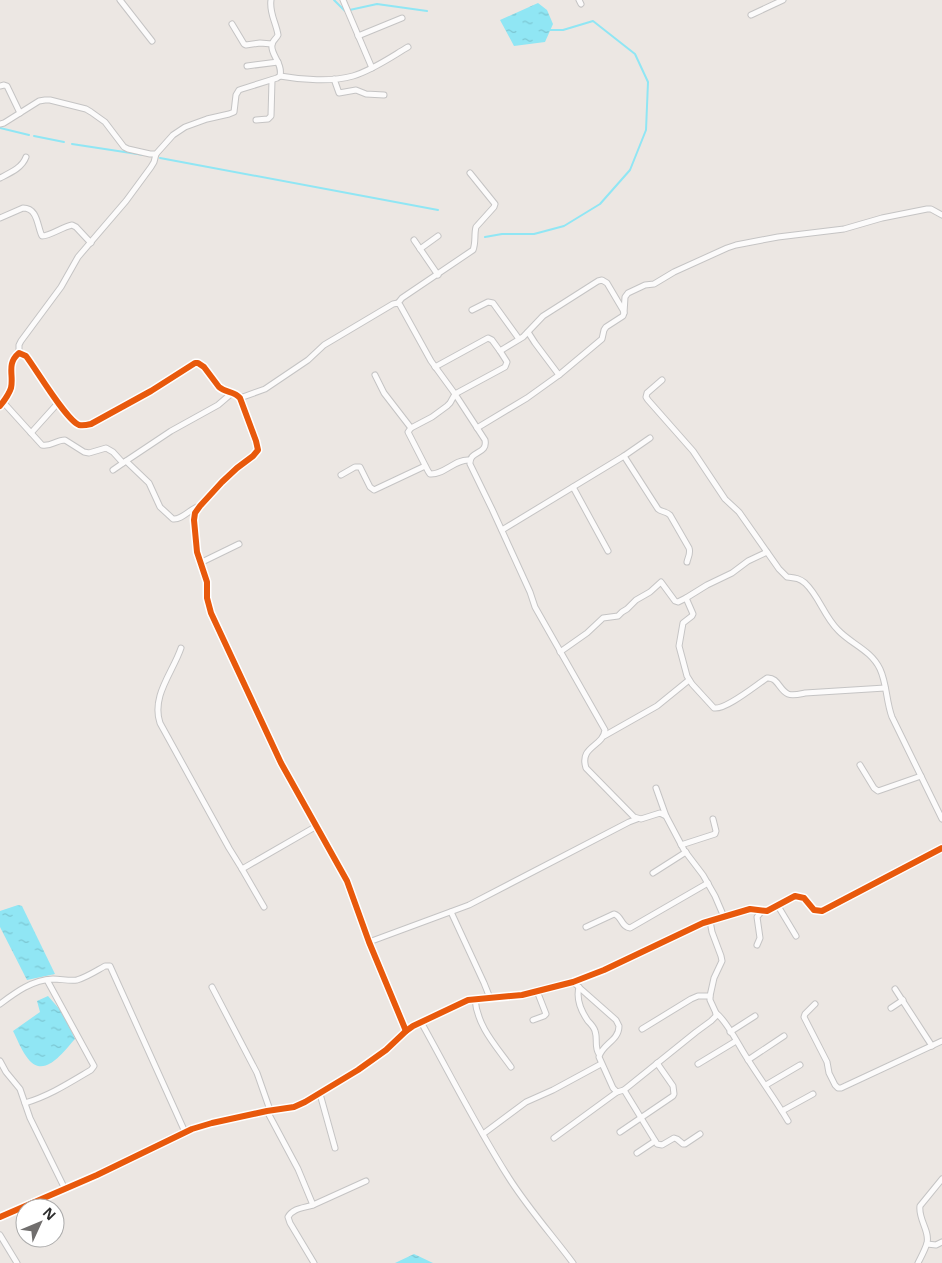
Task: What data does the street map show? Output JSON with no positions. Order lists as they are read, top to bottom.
{
  "north": "top right"
}
